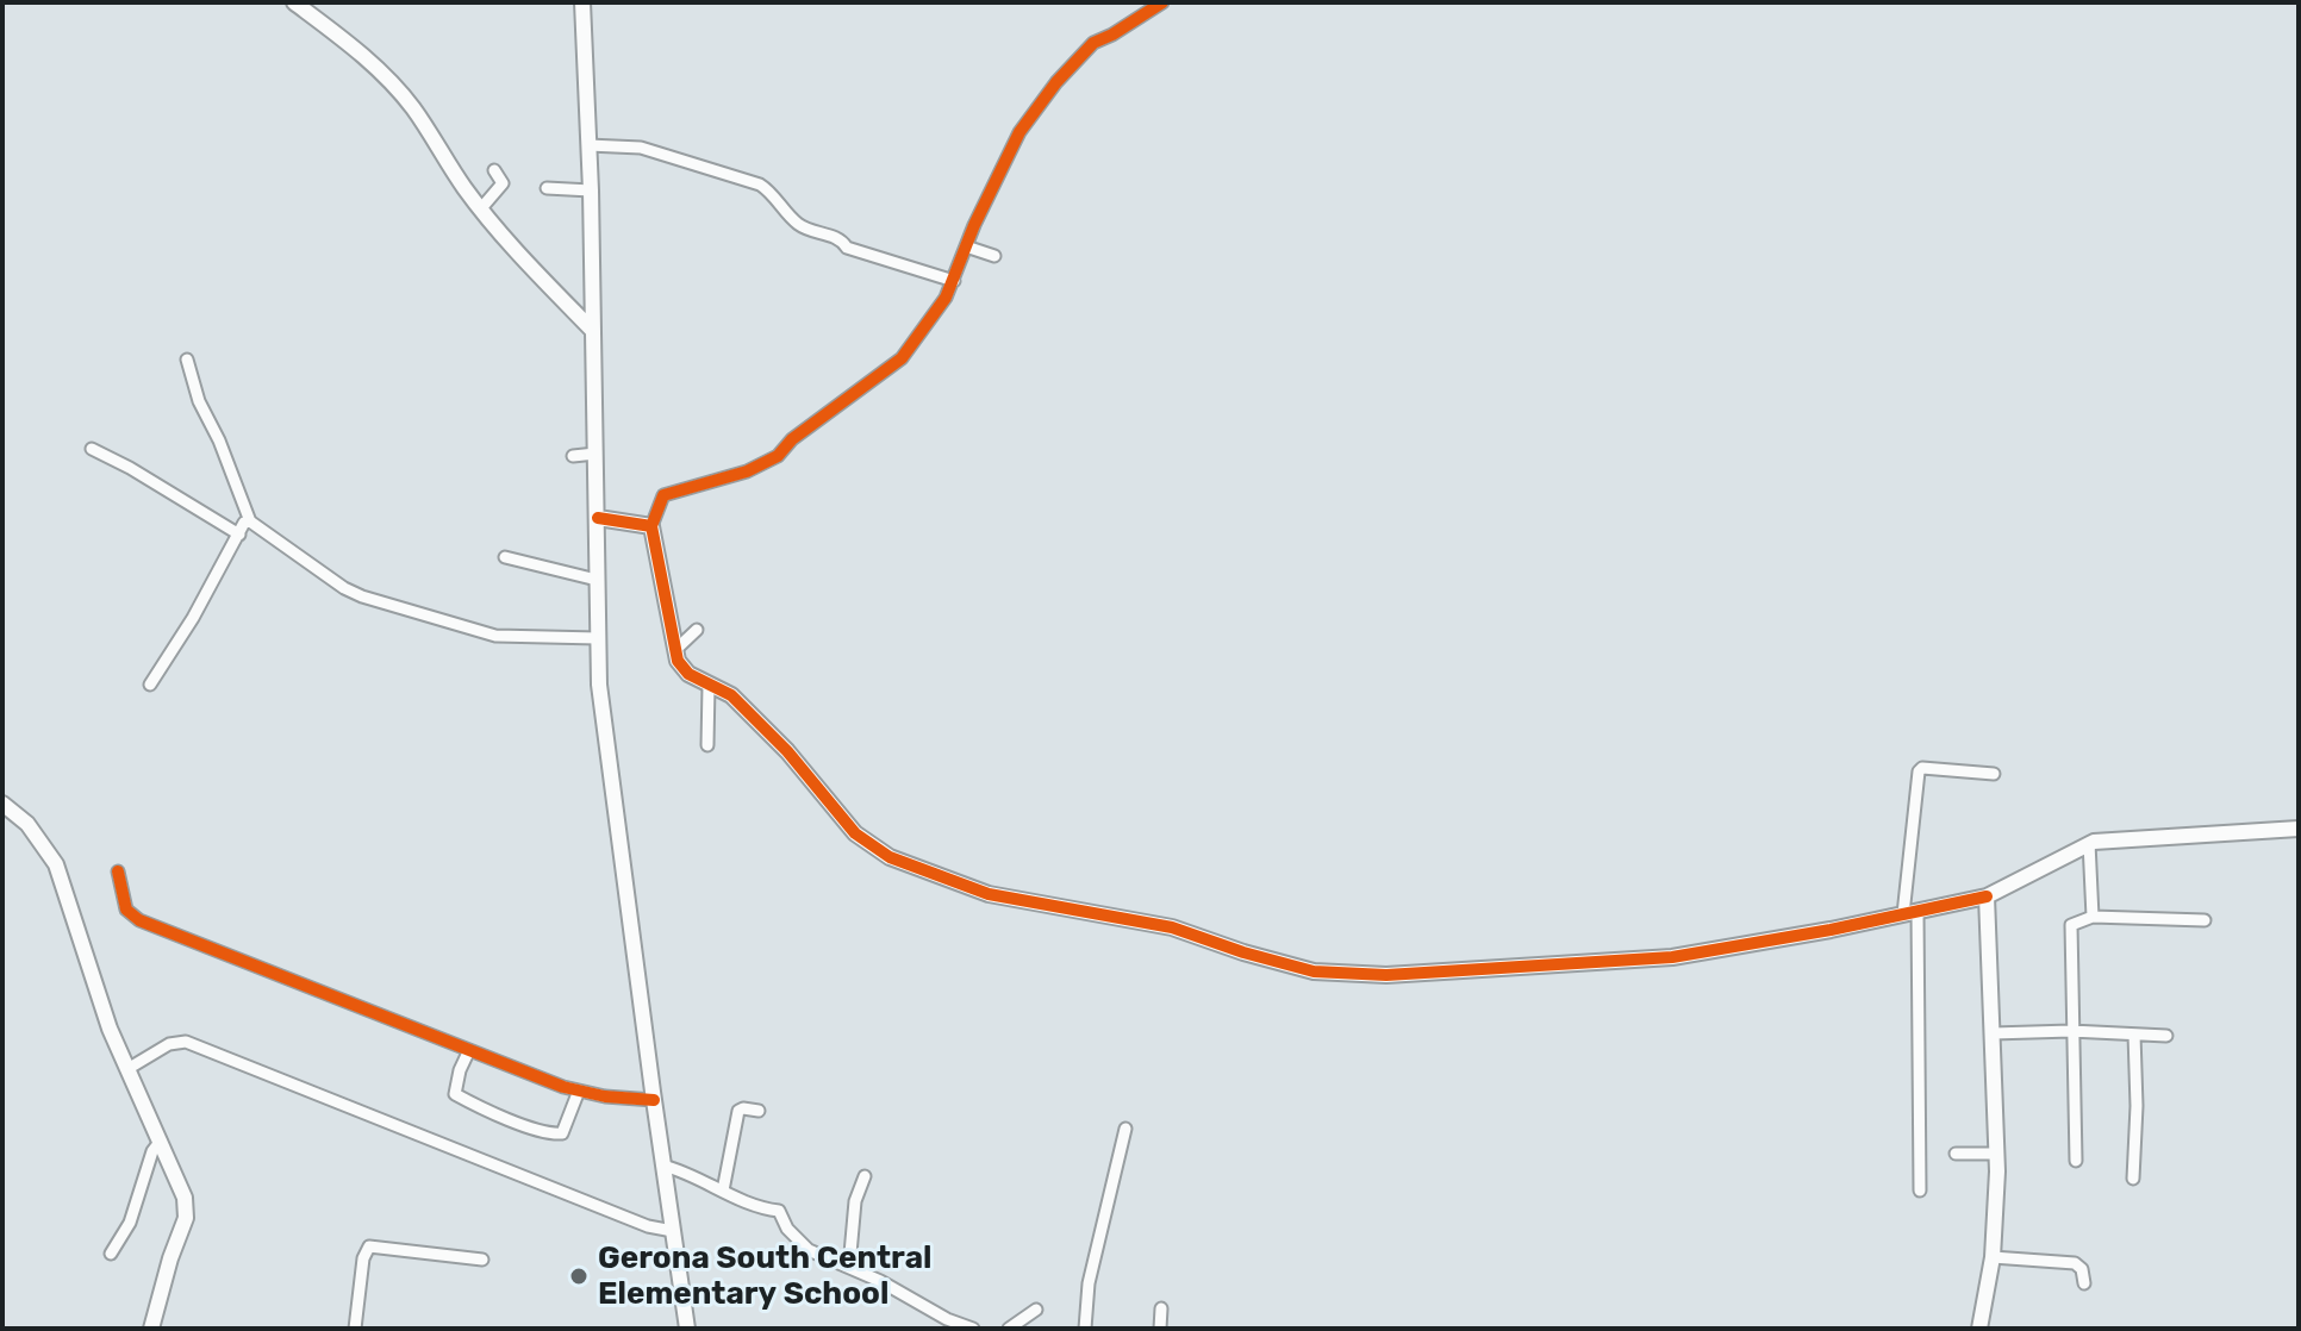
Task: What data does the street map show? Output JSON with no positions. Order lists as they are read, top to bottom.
{
  "places": ["Gerona South Central Elementary School"]
}
